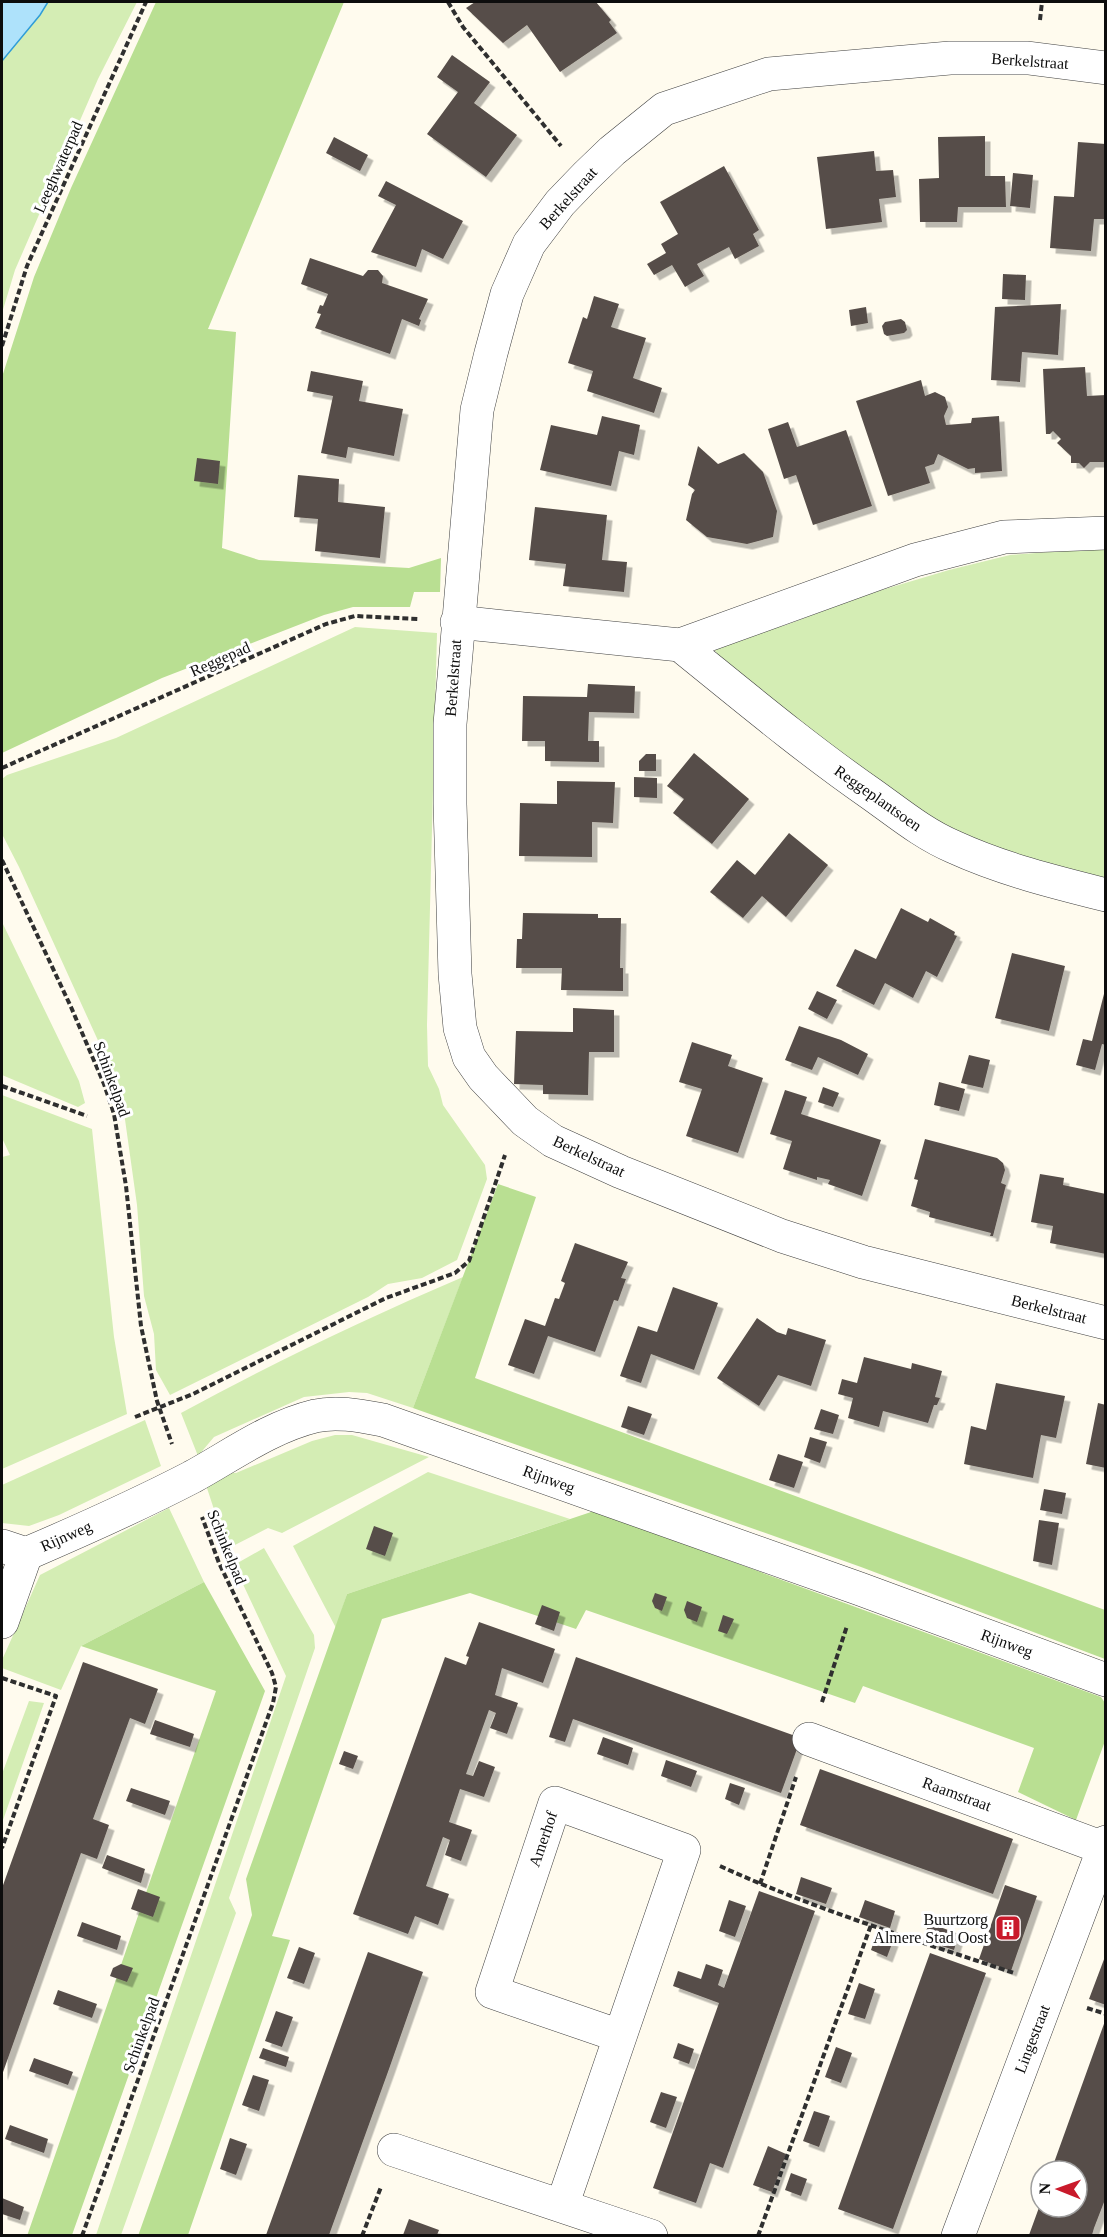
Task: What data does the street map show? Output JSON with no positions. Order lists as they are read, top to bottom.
{
  "streets": {
    "street": [
      "Berkelstraat",
      "Reggeplantsoen",
      "Rijnweg",
      "Raamstraat",
      "Amerhof",
      "Lingestraat"
    ],
    "path": ["Leeghwaterpad", "Reggepad", "Schinkelpad"]
  },
  "crossings": [
    ["Berkelstraat", "Reggepad"],
    ["Schinkelpad", "Rijnweg"],
    ["Raamstraat", "Lingestraat"]
  ],
  "places": {
    "building": ["Buurtzorg Almere Stad Oost"]
  },
  "north": "left"
}
